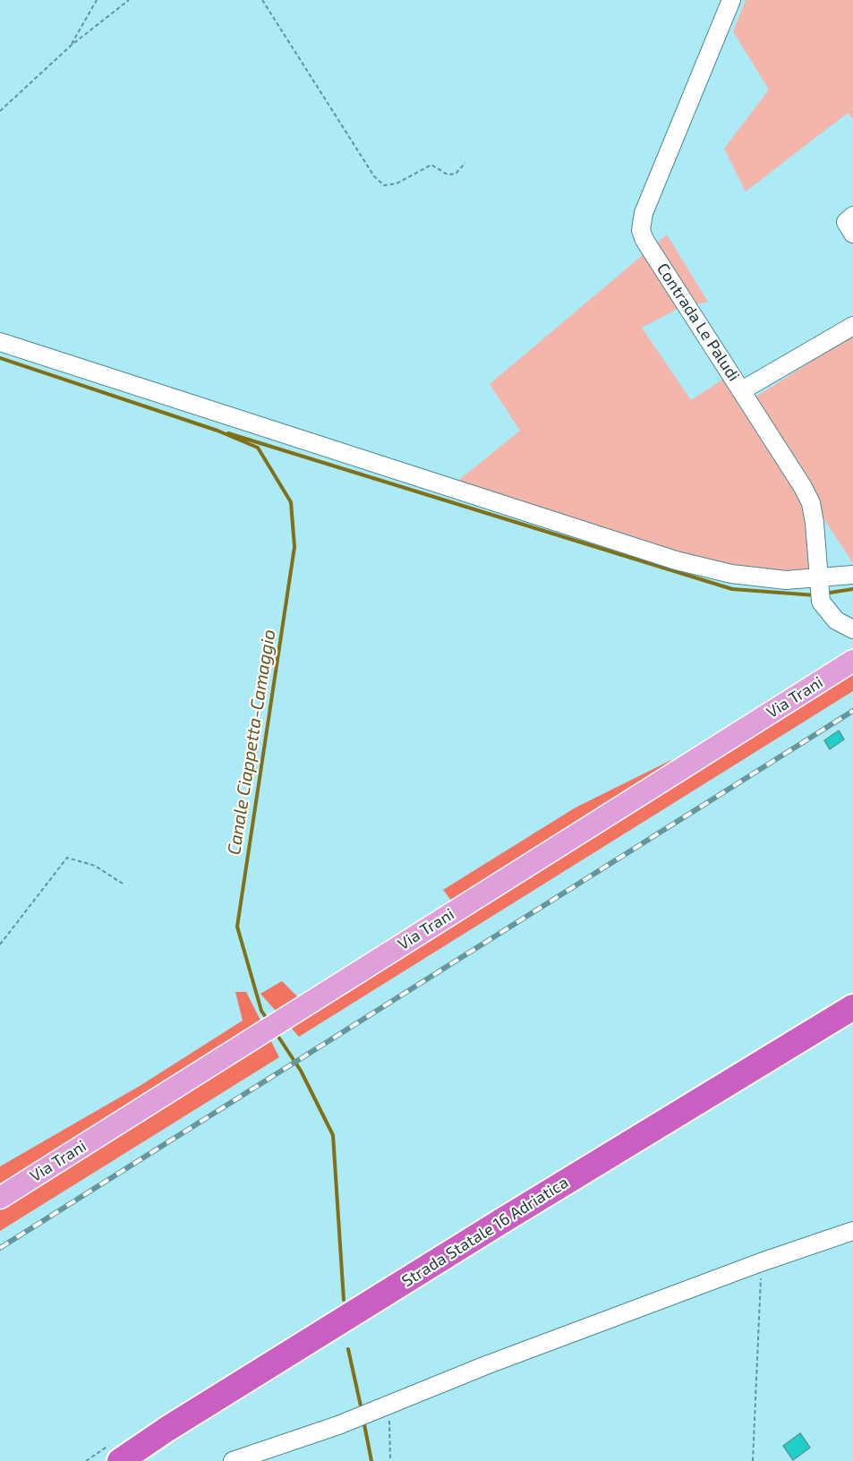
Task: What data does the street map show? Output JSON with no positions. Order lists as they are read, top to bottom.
{
  "streets": {
    "highway": ["Strada Statale 16 Adriatica"],
    "main road": ["Via Trani"],
    "street": ["Contrada Le Paludi"]
  },
  "water": ["Canale Ciappetta-Camaggio"]
}
